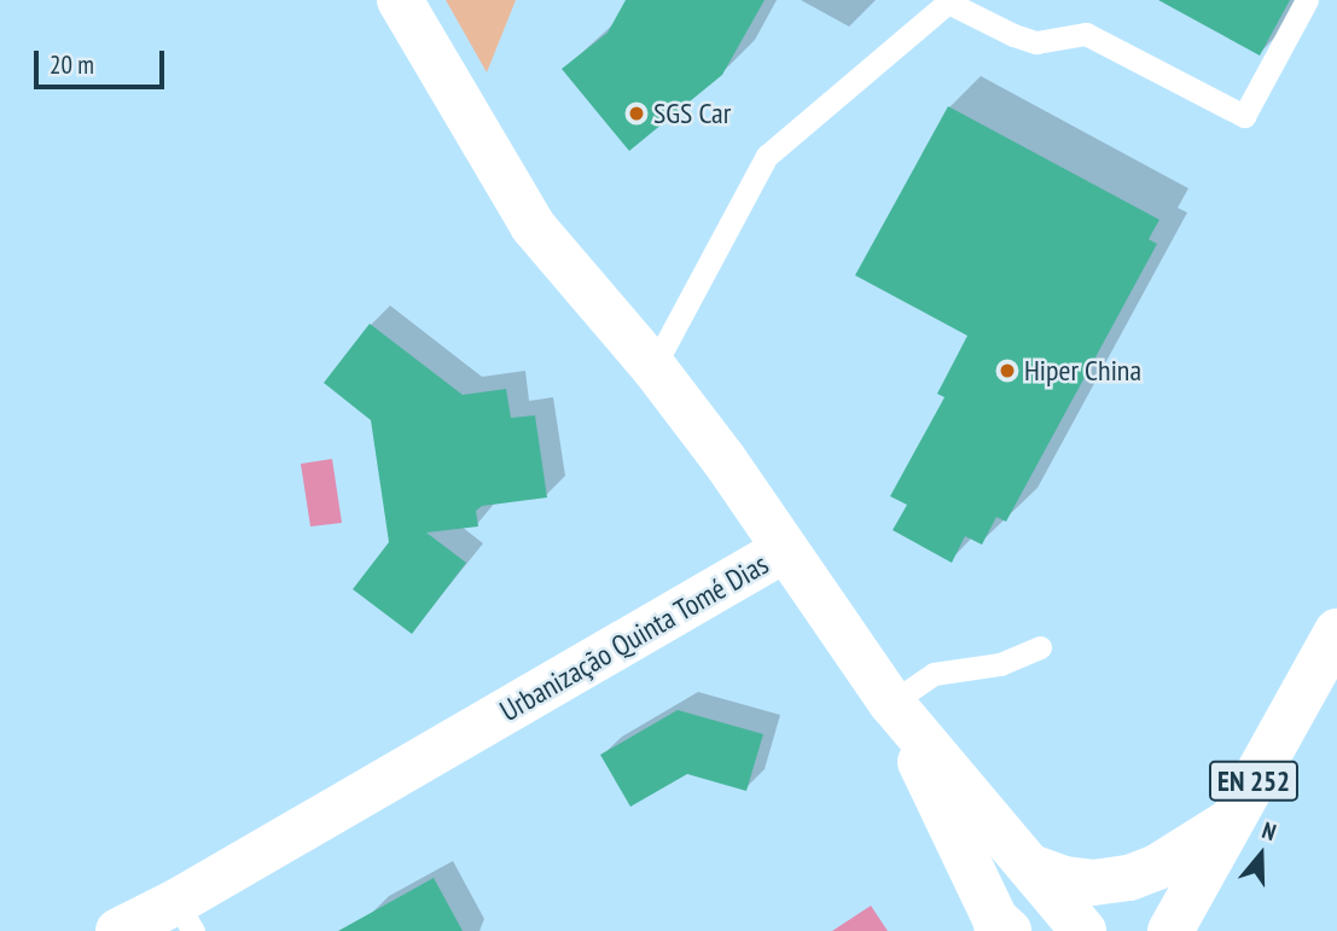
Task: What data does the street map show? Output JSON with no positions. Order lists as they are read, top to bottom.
{
  "streets": {
    "street": ["Urbanização Quinta Tomé Dias", "EN 252"]
  },
  "places": ["SGS Car", "Hiper China"],
  "scale_bar": "20 m",
  "north": "top"
}
